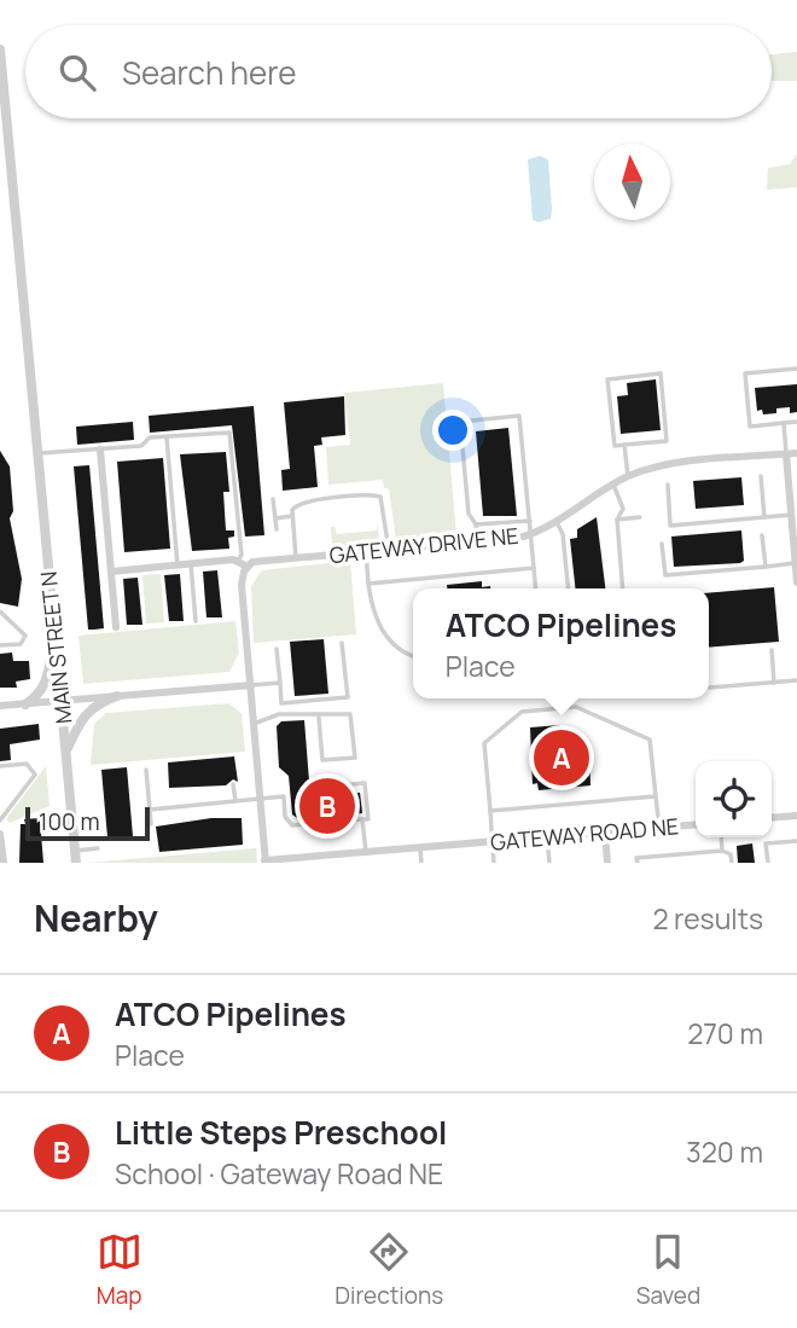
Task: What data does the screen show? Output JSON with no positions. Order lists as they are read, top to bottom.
{
  "streets": {
    "street": ["GATEWAY DRIVE NE", "MAIN STREET N", "GATEWAY ROAD NE"]
  },
  "scale_bar": "100 m",
  "north": "top",
  "page": {
    "search": "Search here",
    "popup": ["ATCO Pipelines", "Place"],
    "pins": ["A", "B"],
    "scale": "100 m",
    "heading": ["Nearby", "2 results"],
    "list": [
      {
        "mark": "A",
        "name": "ATCO Pipelines",
        "note": "Place",
        "value": "270 m"
      },
      {
        "mark": "B",
        "name": "Little Steps Preschool",
        "note": "School · Gateway Road NE",
        "value": "320 m"
      }
    ],
    "nav": ["Map", "Directions", "Saved"]
  }
}
